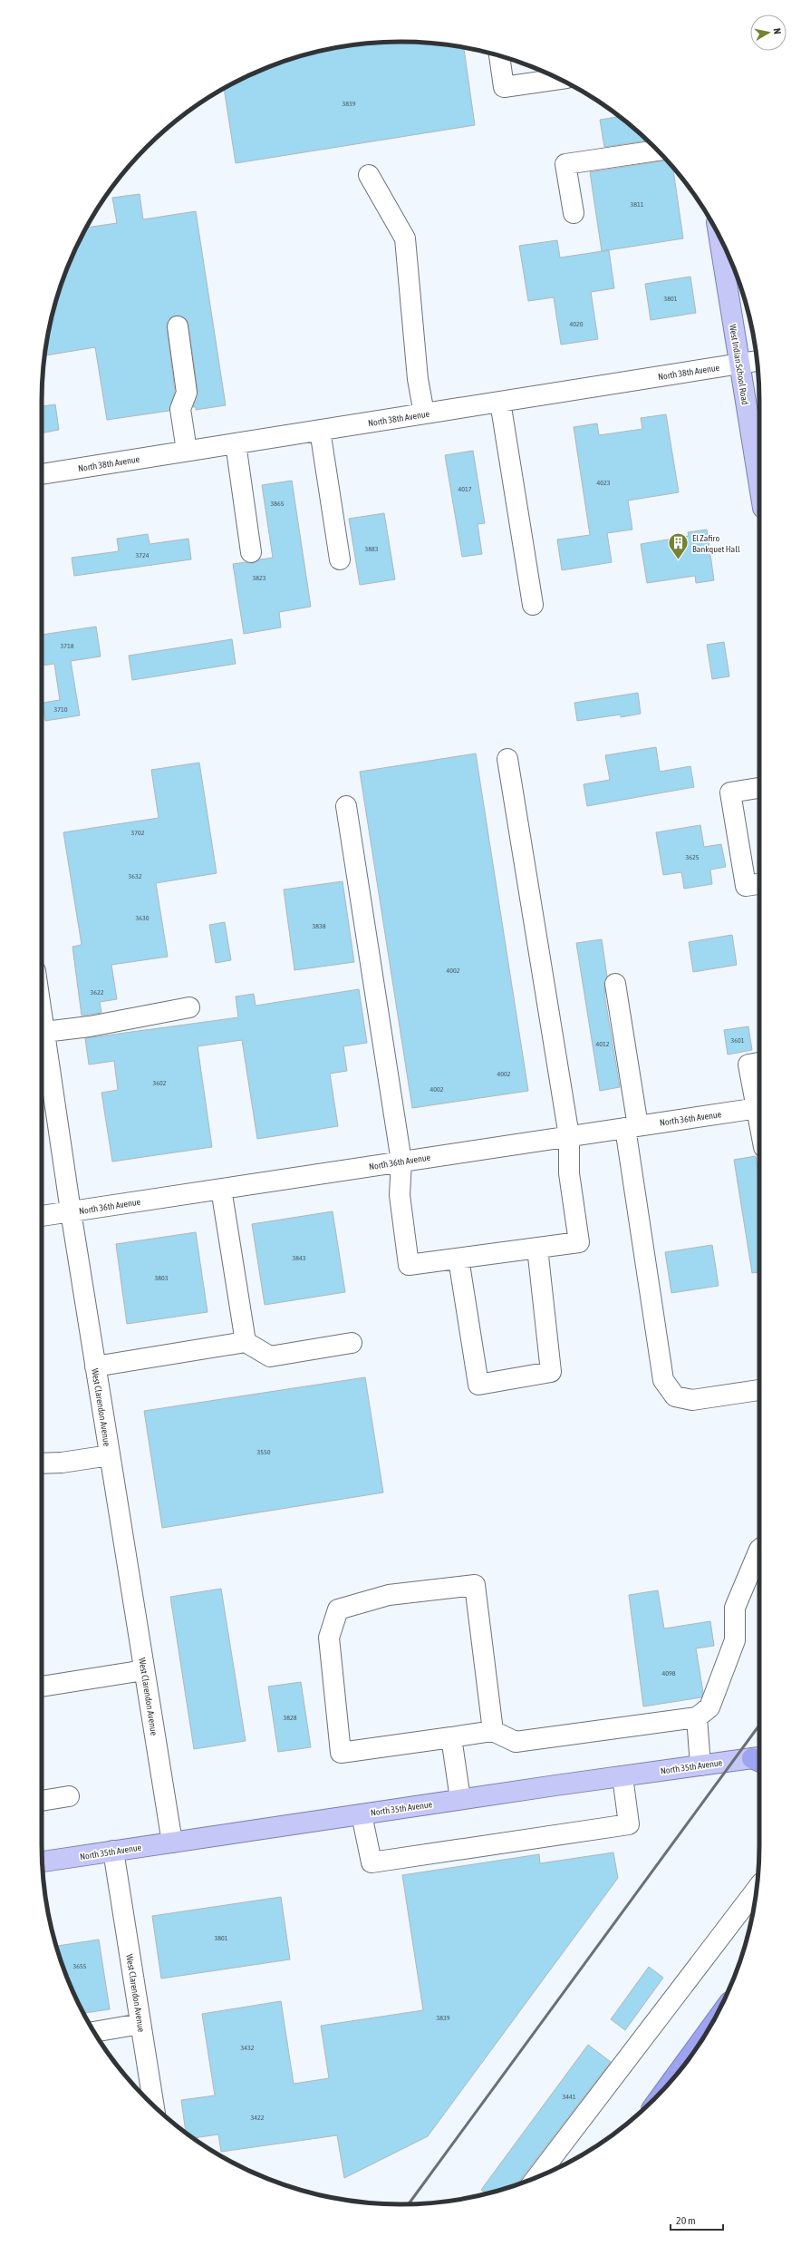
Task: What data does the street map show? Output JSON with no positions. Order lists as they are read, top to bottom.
{
  "streets": {
    "main road": ["West Indian School Road", "North 35th Avenue"],
    "street": ["North 38th Avenue", "North 36th Avenue", "West Clarendon Avenue"]
  },
  "crossings": [
    ["West Indian School Road", "North 38th Avenue"],
    ["North 36th Avenue", "West Clarendon Avenue"],
    ["West Clarendon Avenue", "North 35th Avenue"]
  ],
  "places": {
    "building": ["El Zafiro Bankquet Hall"]
  },
  "house_numbers": [
    "3839",
    "3811",
    "3801",
    "4020",
    "4023",
    "4017",
    "3865",
    "3883",
    "3724",
    "3823",
    "3718",
    "3710",
    "3702",
    "3625",
    "3632",
    "3630",
    "3838",
    "4002",
    "3622",
    "3601",
    "4012",
    "4002",
    "3602",
    "4002",
    "3843",
    "3803",
    "3550",
    "4098",
    "3828",
    "3801",
    "3655",
    "3839",
    "3432",
    "3441",
    "3422"
  ],
  "scale_bar": "20 m",
  "north": "right"
}
